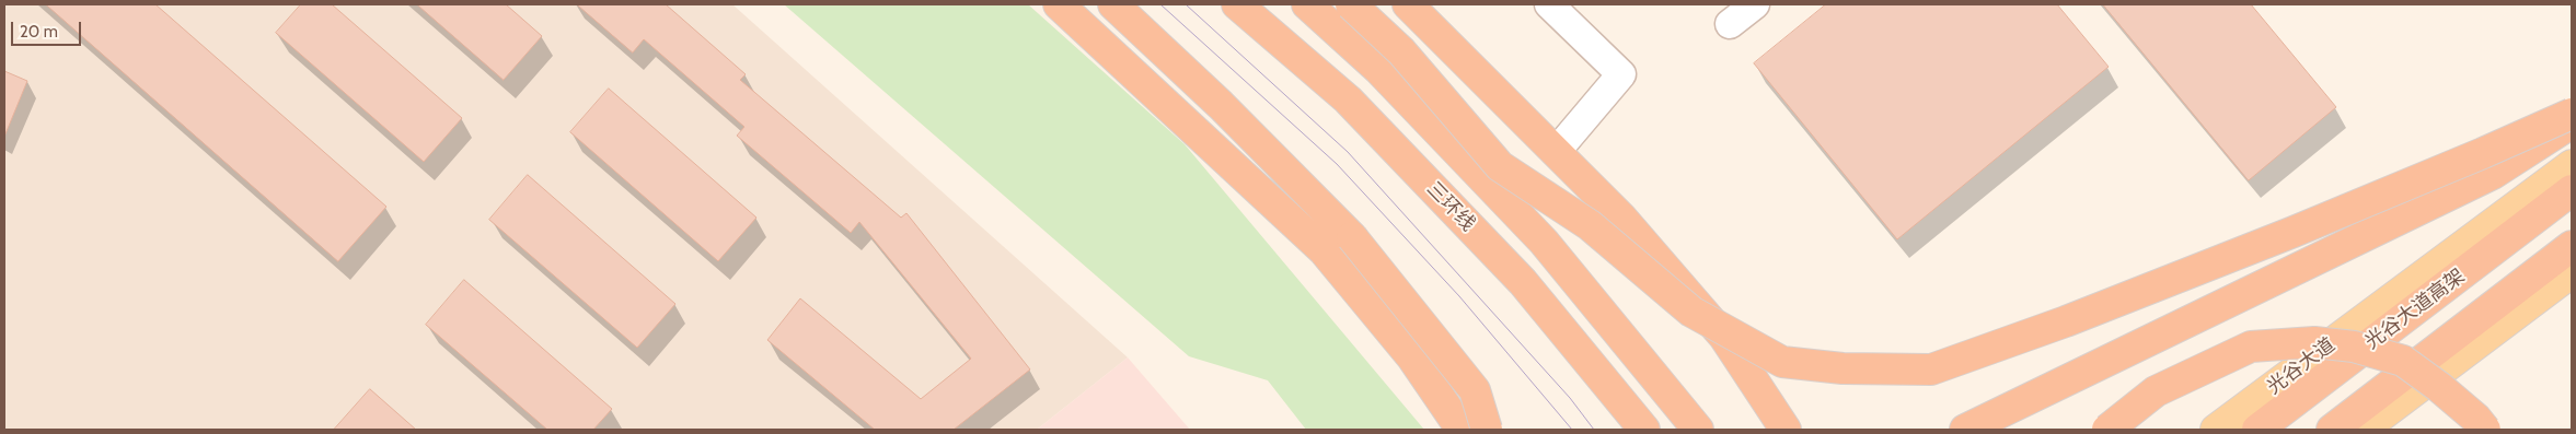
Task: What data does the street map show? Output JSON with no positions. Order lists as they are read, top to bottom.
{
  "streets": {
    "highway": ["三环线", "光谷大道高架"],
    "main road": ["光谷大道"]
  },
  "scale_bar": "20 m"
}
